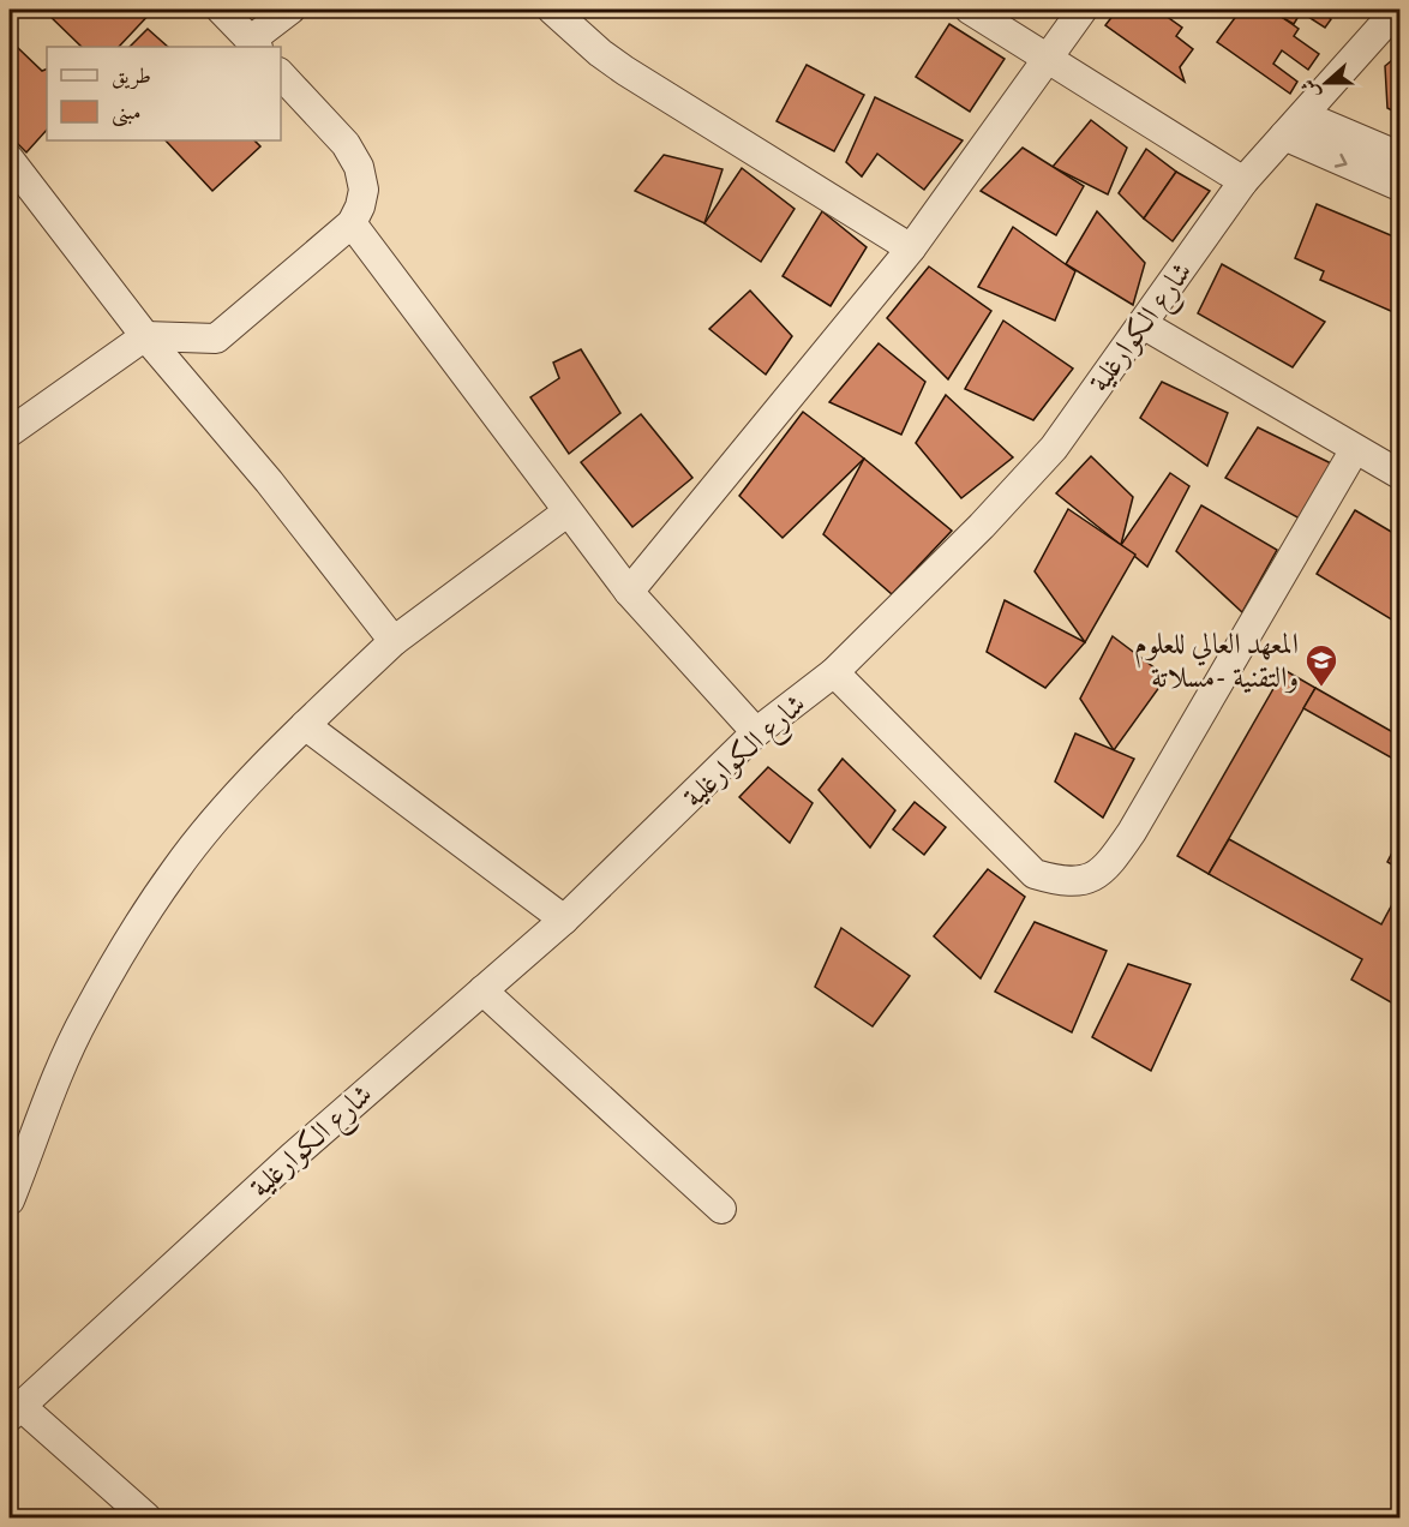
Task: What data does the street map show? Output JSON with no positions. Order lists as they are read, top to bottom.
{
  "streets": {
    "street": ["شارع الكوارغلية"]
  },
  "places": {
    "school or university": ["المعهد العالي للعلوم والتقنية -مسلاتة"]
  },
  "legend": ["طريق", "مبنى"],
  "north": "left"
}
